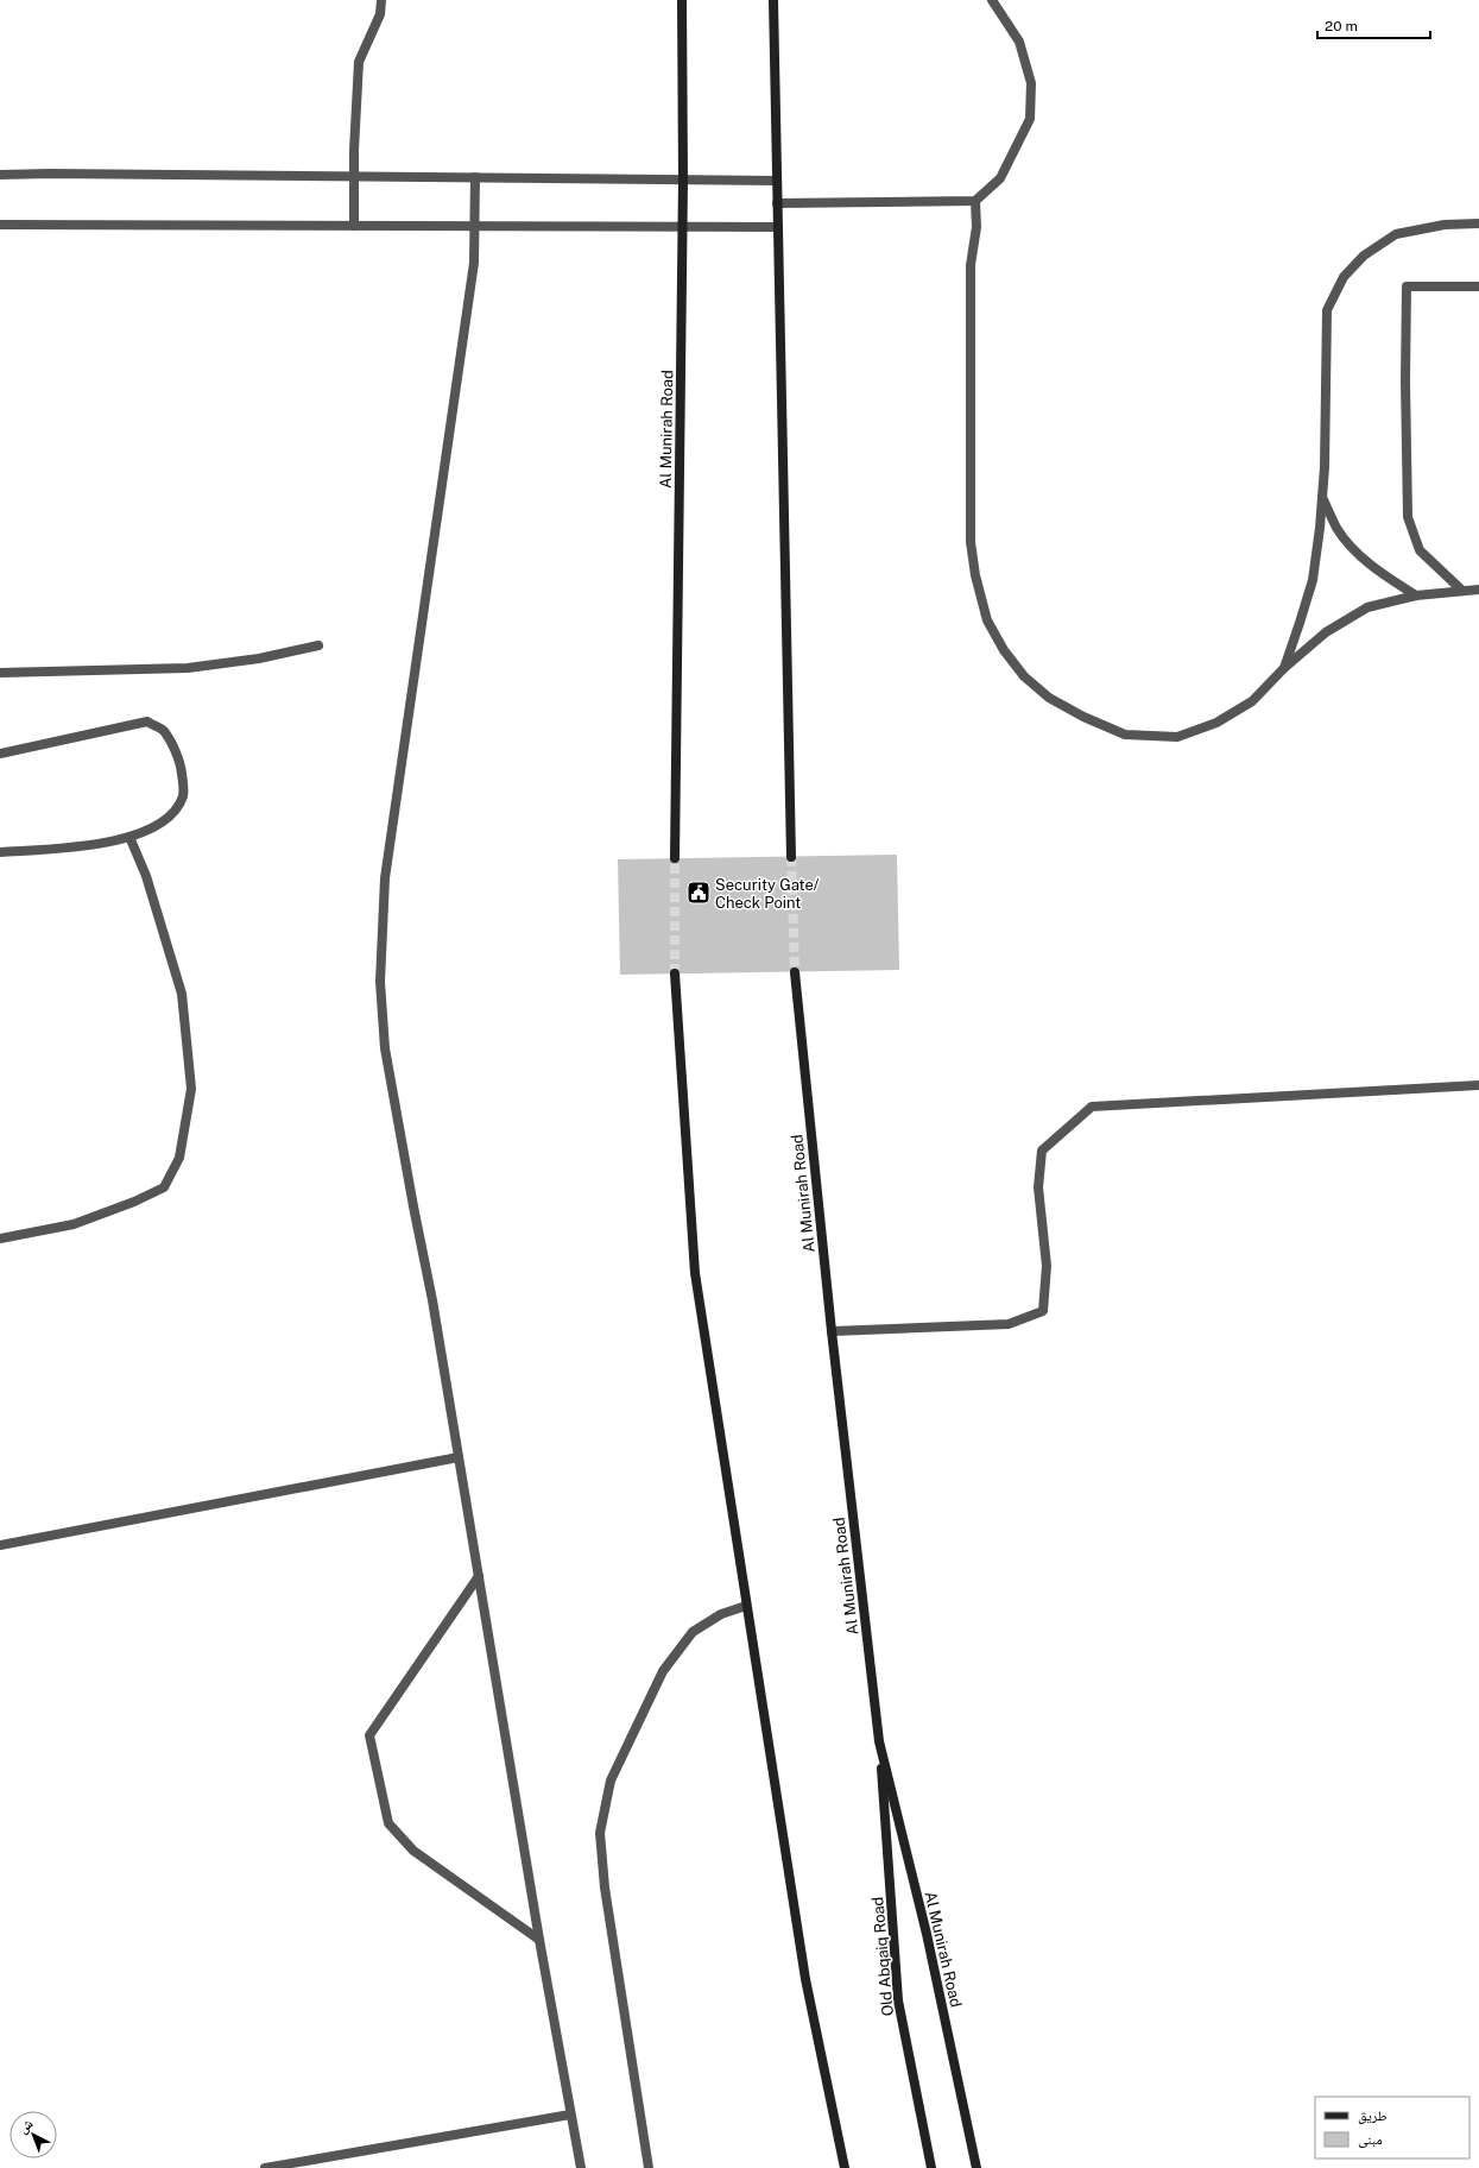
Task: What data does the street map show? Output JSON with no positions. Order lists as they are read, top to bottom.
{
  "streets": {
    "main road": ["Al Munirah Road", "Old Abqaiq Road"]
  },
  "crossings": [
    ["Al Munirah Road", "Old Abqaiq Road"]
  ],
  "places": {
    "public building": ["Security Gate/ Check Point"]
  },
  "legend": ["طريق", "مبنى"],
  "scale_bar": "20 m",
  "north": "top left"
}
